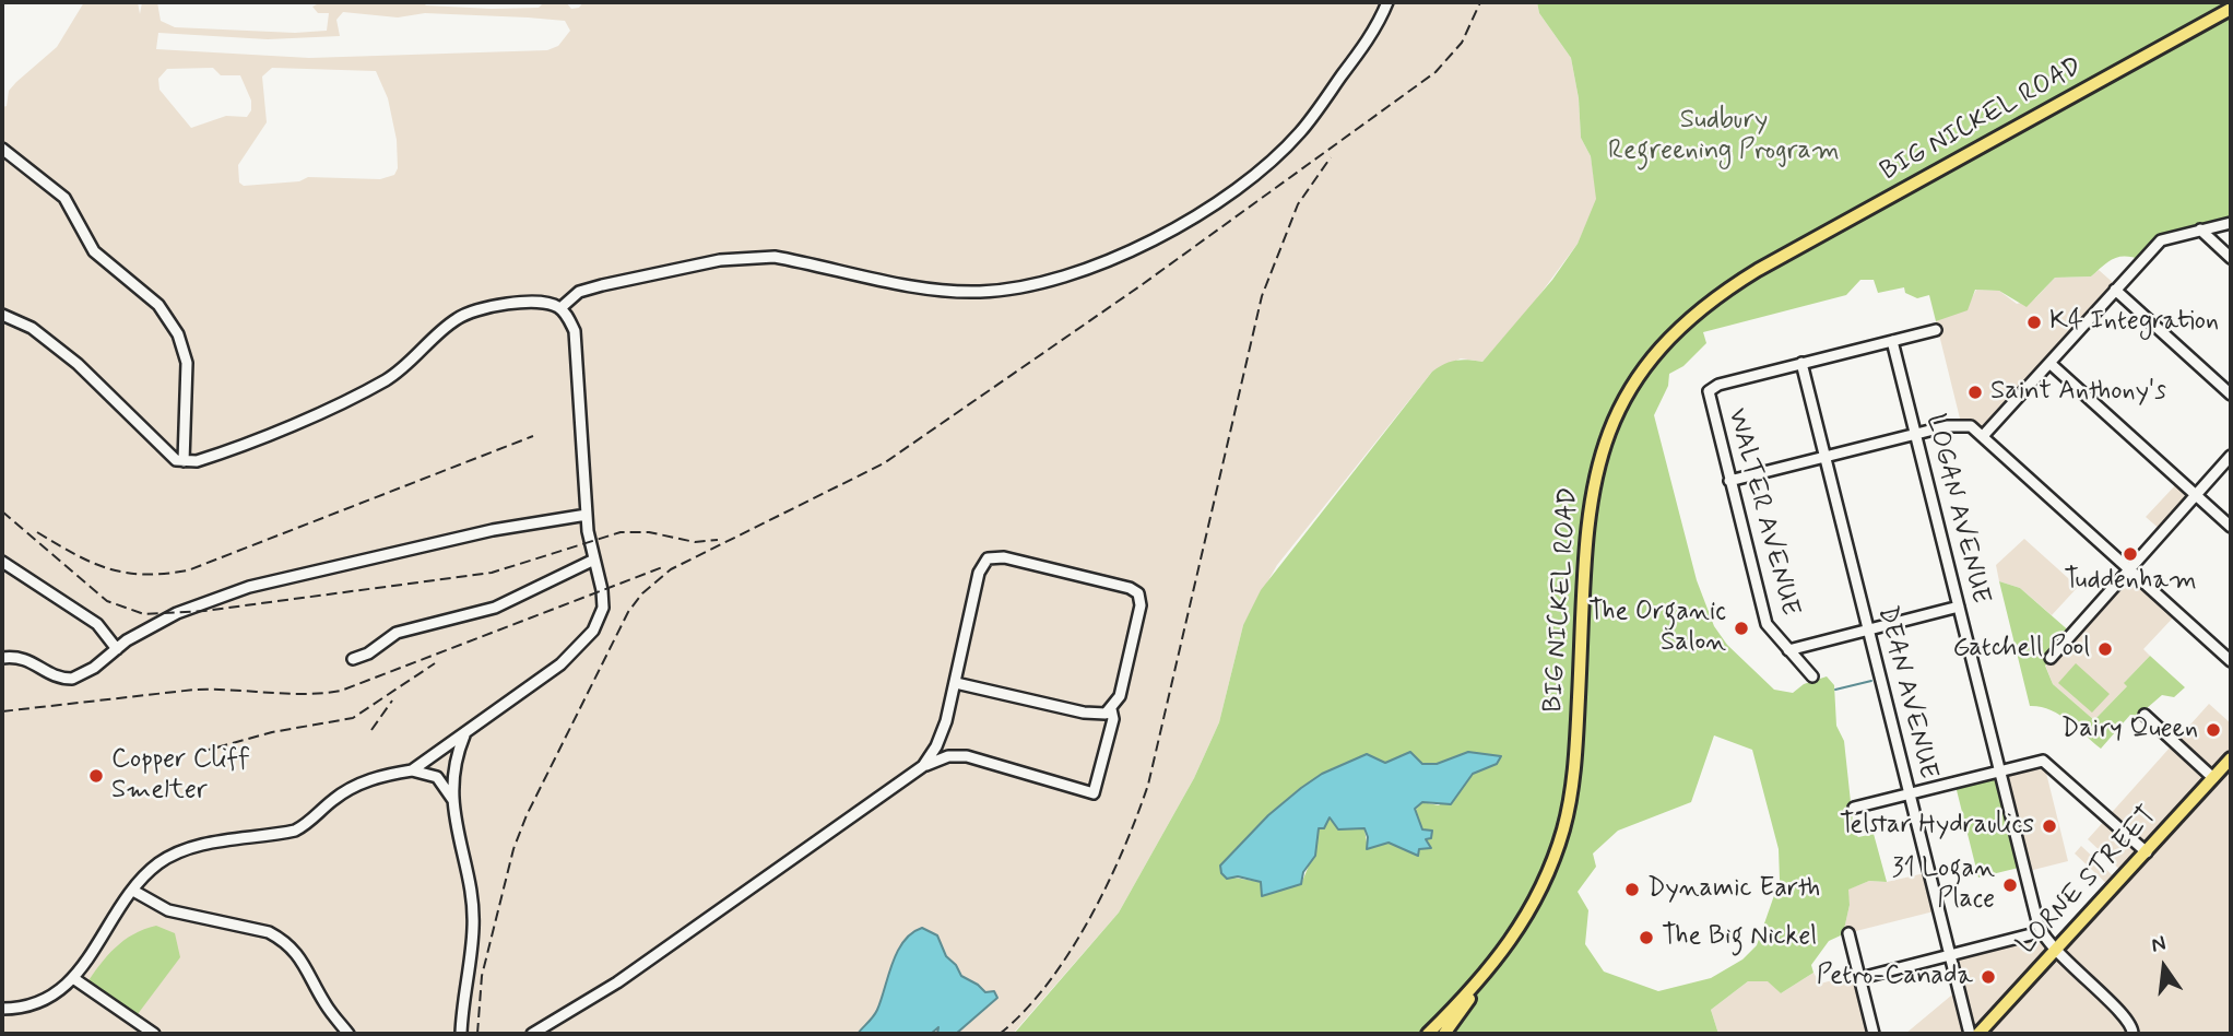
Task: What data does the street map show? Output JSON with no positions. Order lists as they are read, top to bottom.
{
  "streets": {
    "main road": ["BIG NICKEL ROAD", "LORNE STREET"],
    "street": ["LOGAN AVENUE", "WALTER AVENUE", "DEAN AVENUE"]
  },
  "crossings": [
    ["LOGAN AVENUE", "LORNE STREET"],
    ["WALTER AVENUE", "DEAN AVENUE"]
  ],
  "parks": ["Sudbury Regreening Program"],
  "places": [
    "K4 Integration",
    "Saint Anthony's",
    "Tuddenham",
    "The Organic Salon",
    "Gatchell Pool",
    "Dairy Queen",
    "Copper Cliff Smelter",
    "Telstar Hydraulics",
    "31 Logan Place",
    "Dynamic Earth",
    "The Big Nickel",
    "Petro-Canada"
  ],
  "north": "top"
}
